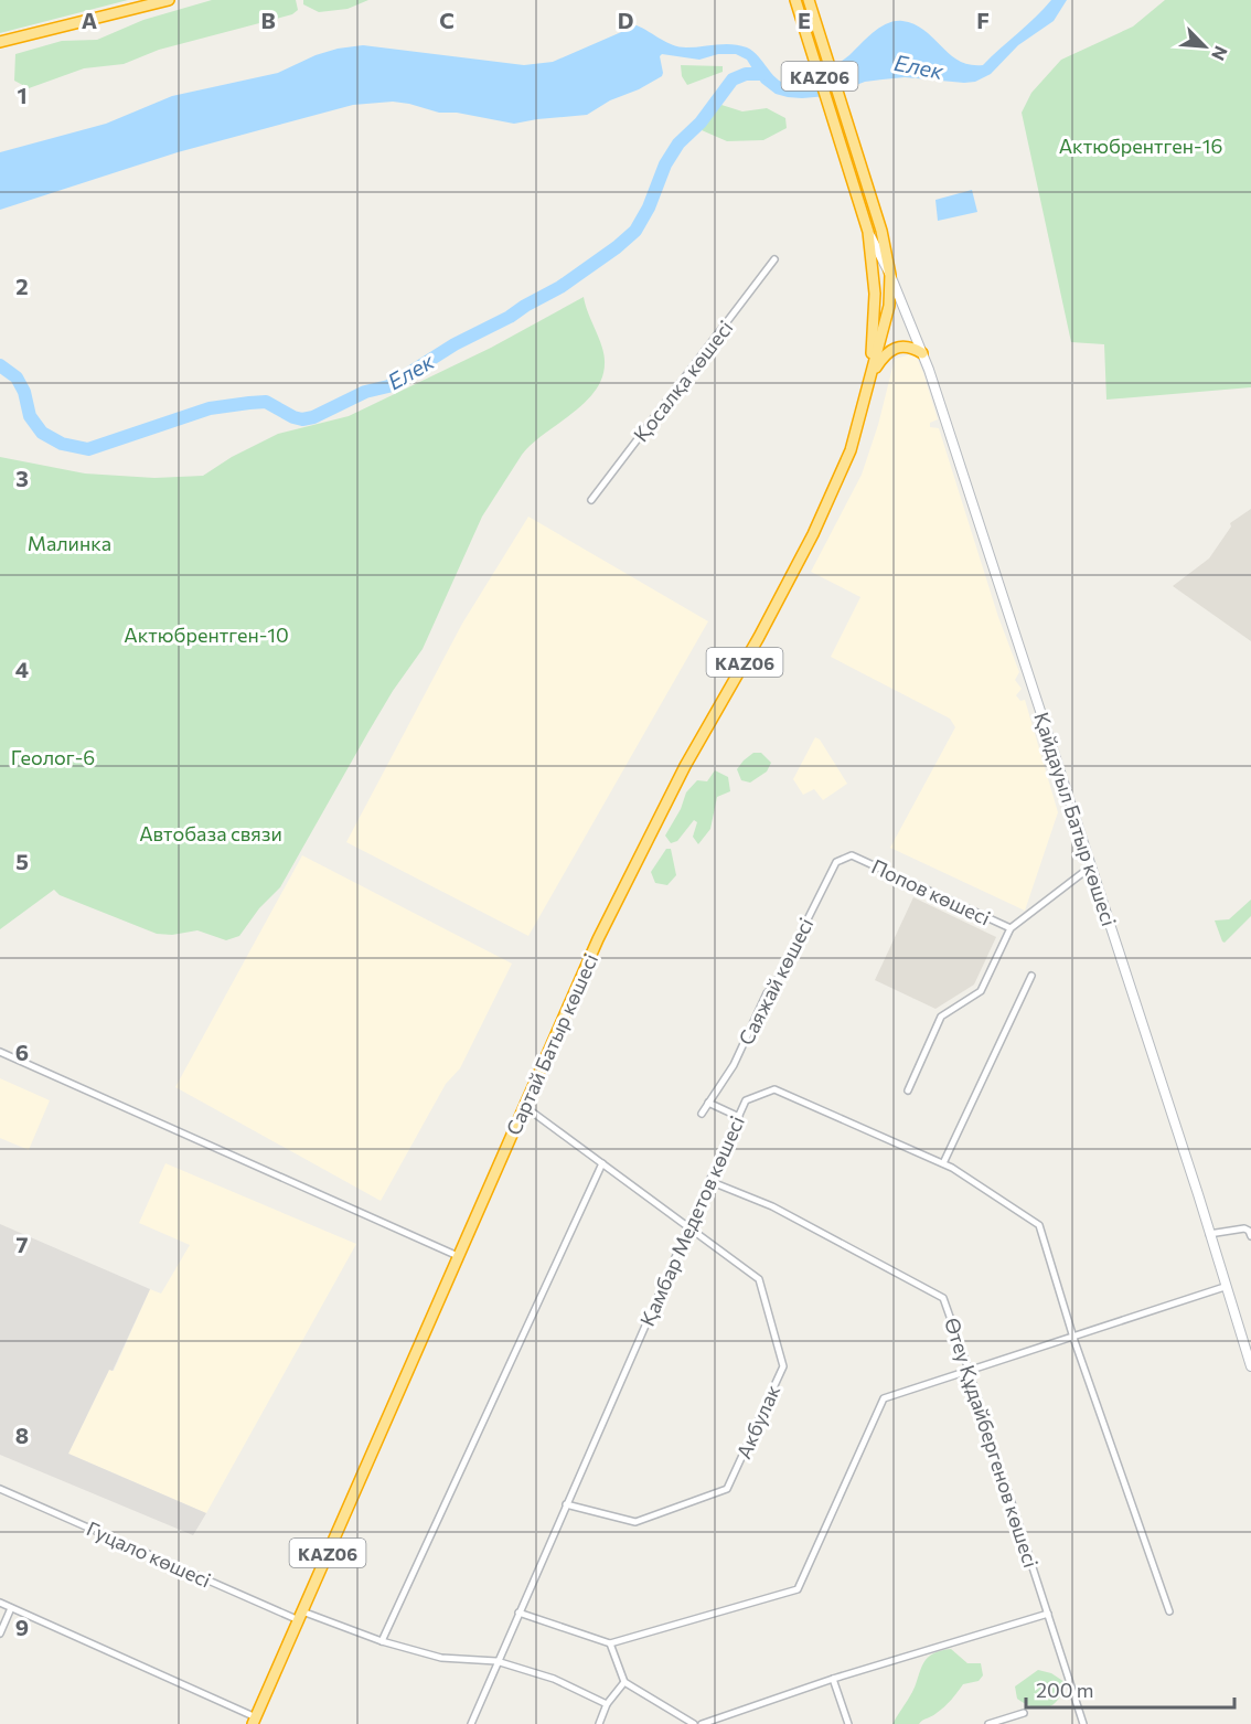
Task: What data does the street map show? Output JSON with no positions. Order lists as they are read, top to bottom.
{
  "streets": {
    "highway": ["KАZ06", "Сартай Батыр көшесі"],
    "street": [
      "Қосалқа көшесі",
      "Қайдауыл Батыр көшесі",
      "Попов көшесі",
      "Саяжай көшесі",
      "Қамбар Медетов көшесі",
      "Акбулак",
      "Өтеу Құдайбергенов көшесі",
      "Гуцало көшесі"
    ]
  },
  "crossings": [
    ["KАZ06", "Қайдауыл Батыр көшесі"],
    ["KАZ06", "Сартай Батыр көшесі"],
    ["Попов көшесі", "Саяжай көшесі"],
    ["Сартай Батыр көшесі", "Акбулак"],
    ["Сартай Батыр көшесі", "Гуцало көшесі"],
    ["Қамбар Медетов көшесі", "Акбулак"],
    ["Қамбар Медетов көшесі", "Өтеу Құдайбергенов көшесі"],
    ["Қамбар Медетов көшесі", "Гуцало көшесі"]
  ],
  "water": ["Елек"],
  "parks": [
    "Актюбрентген-16",
    "Малинка",
    "Актюбрентген-10",
    "Геолог-6",
    "Автобаза связи"
  ],
  "scale_bar": "200 m",
  "north": "bottom right",
  "grid": {
    "columns": [
      "A",
      "B",
      "C",
      "D",
      "E",
      "F"
    ],
    "rows": [
      "1",
      "2",
      "3",
      "4",
      "5",
      "6",
      "7",
      "8",
      "9"
    ]
  }
}
